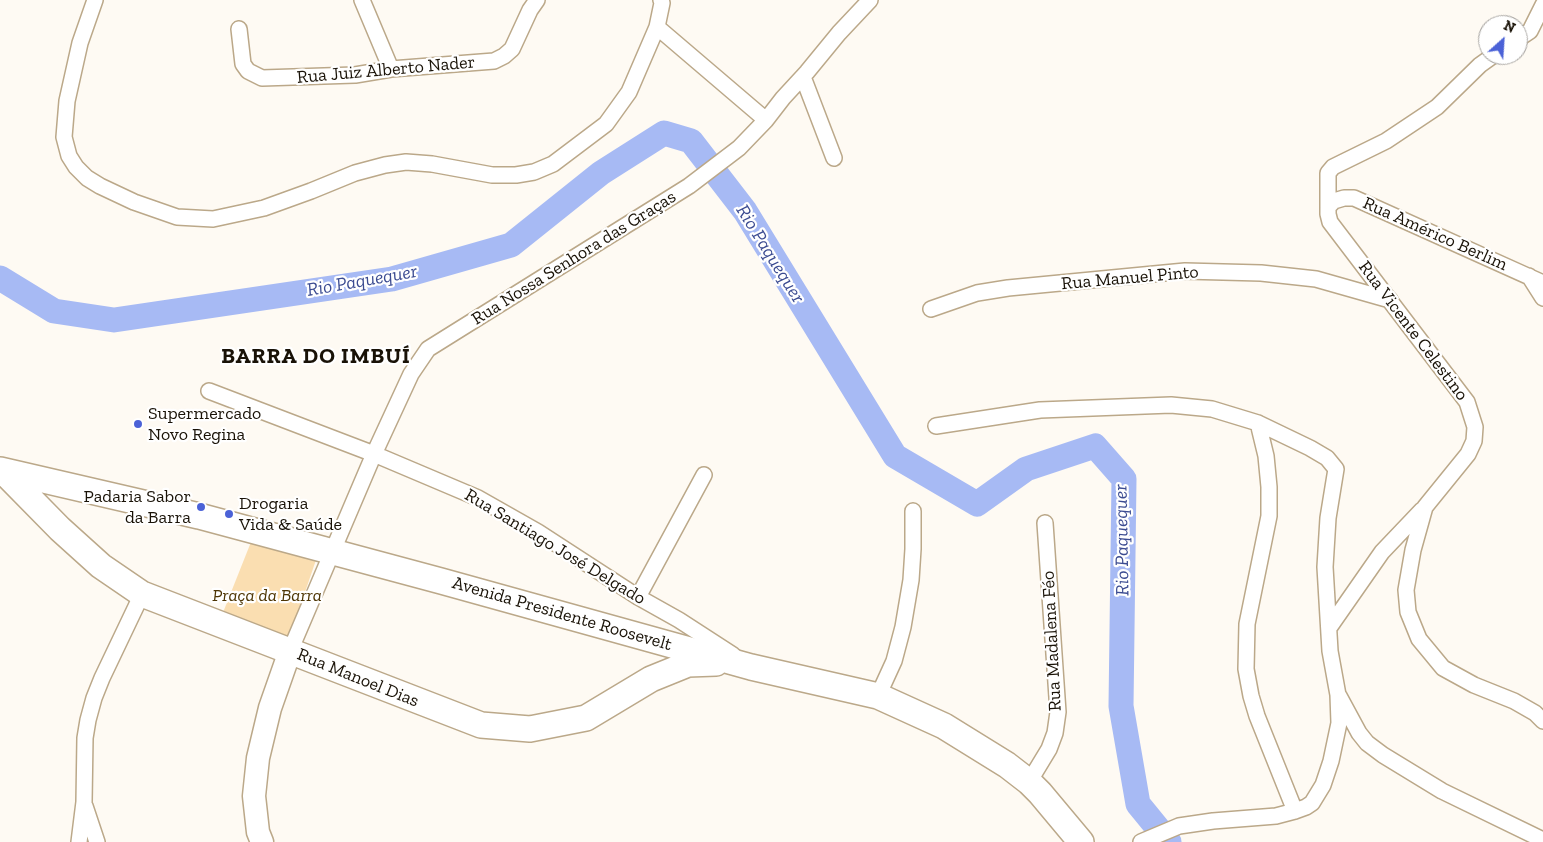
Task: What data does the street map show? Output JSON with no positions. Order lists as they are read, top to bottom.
{
  "streets": {
    "main road": ["Avenida Presidente Roosevelt", "Rua Manoel Dias"],
    "street": [
      "Rua Juiz Alberto Nader",
      "Rua Américo Berlim",
      "Rua Nossa Senhora das Graças",
      "Rua Manuel Pinto",
      "Rua Vicente Celestino",
      "Rua Santiago José Delgado",
      "Rua Madalena Féo"
    ]
  },
  "crossings": [
    ["Rua Américo Berlim", "Rua Vicente Celestino"],
    ["Rua Nossa Senhora das Graças", "Rua Santiago José Delgado"],
    ["Rua Nossa Senhora das Graças", "Avenida Presidente Roosevelt"],
    ["Rua Nossa Senhora das Graças", "Rua Manoel Dias"],
    ["Rua Manuel Pinto", "Rua Vicente Celestino"],
    ["Rua Santiago José Delgado", "Avenida Presidente Roosevelt"],
    ["Rua Santiago José Delgado", "Rua Manoel Dias"],
    ["Avenida Presidente Roosevelt", "Rua Madalena Féo"],
    ["Avenida Presidente Roosevelt", "Rua Manoel Dias"]
  ],
  "districts": ["BARRA DO IMBUÍ"],
  "water": ["Rio Paquequer"],
  "parks": ["Praça da Barra"],
  "places": ["Supermercado Novo Regina", "Padaria Sabor da Barra", "Drogaria Vida & Saúde"],
  "north": "top right"
}
